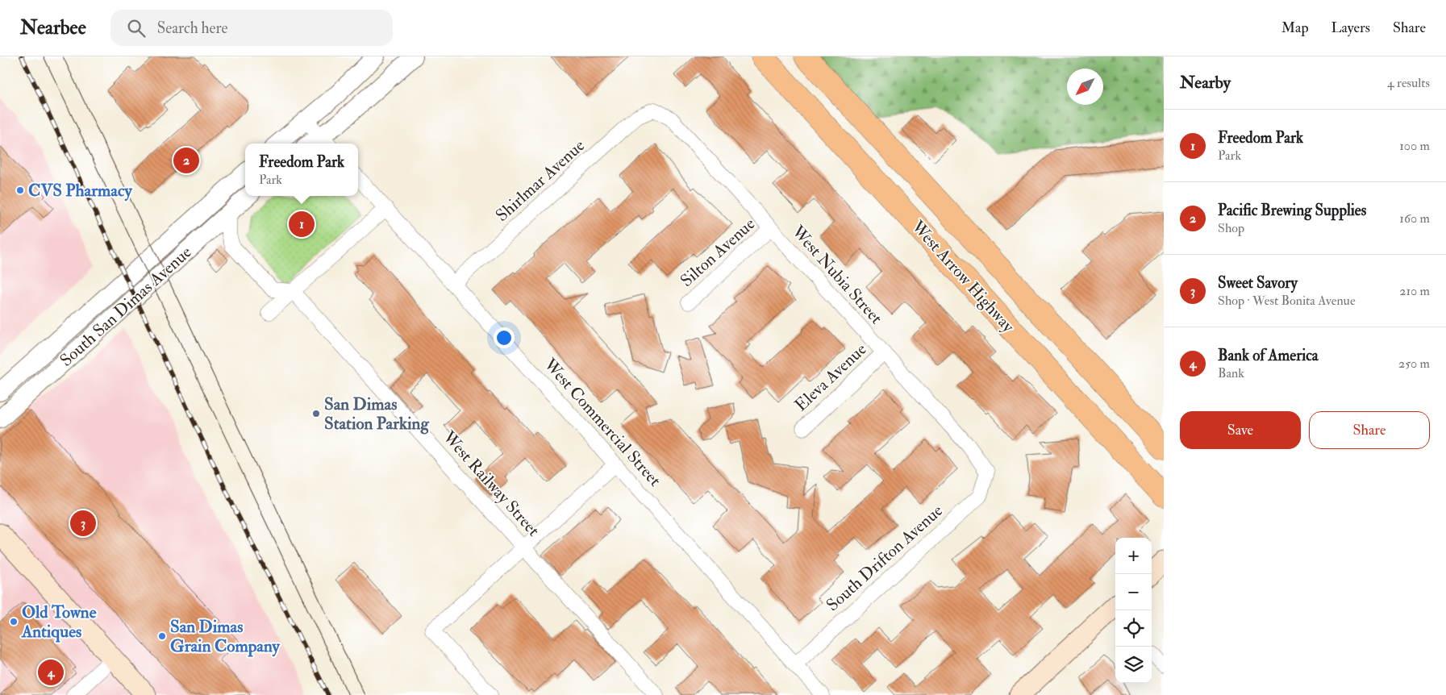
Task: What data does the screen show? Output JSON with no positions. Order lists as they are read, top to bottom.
{
  "streets": {
    "main road": ["West Arrow Highway"],
    "street": [
      "Shirlmar Avenue",
      "Silton Avenue",
      "West Nubia Street",
      "South San Dimas Avenue",
      "Eleva Avenue",
      "West Commercial Street",
      "West Railway Street",
      "South Drifton Avenue"
    ]
  },
  "crossings": [
    ["Shirlmar Avenue", "West Nubia Street"],
    ["Shirlmar Avenue", "West Commercial Street"],
    ["Silton Avenue", "West Nubia Street"],
    ["West Nubia Street", "Eleva Avenue"],
    ["West Nubia Street", "South Drifton Avenue"],
    ["West Commercial Street", "South Drifton Avenue"]
  ],
  "places": [
    "CVS Pharmacy",
    "San Dimas Station Parking",
    "Old Towne Antiques",
    "San Dimas Grain Company"
  ],
  "north": "bottom left",
  "page": {
    "header": "Nearbee",
    "search": "Search here",
    "nav": ["Map", "Layers", "Share"],
    "heading": ["Nearby", "4 results"],
    "list": [
      {
        "mark": "1",
        "name": "Freedom Park",
        "note": "Park",
        "value": "100 m"
      },
      {
        "mark": "2",
        "name": "Pacific Brewing Supplies",
        "note": "Shop",
        "value": "160 m"
      },
      {
        "mark": "3",
        "name": "Sweet Savory",
        "note": "Shop · West Bonita Avenue",
        "value": "210 m"
      },
      {
        "mark": "4",
        "name": "Bank of America",
        "note": "Bank",
        "value": "250 m"
      }
    ],
    "popup": ["Freedom Park", "Park"],
    "pins": [
      "2",
      "1",
      "3",
      "4"
    ],
    "buttons": ["Save", "Share"],
    "map_buttons": ["+", "−"]
  }
}
